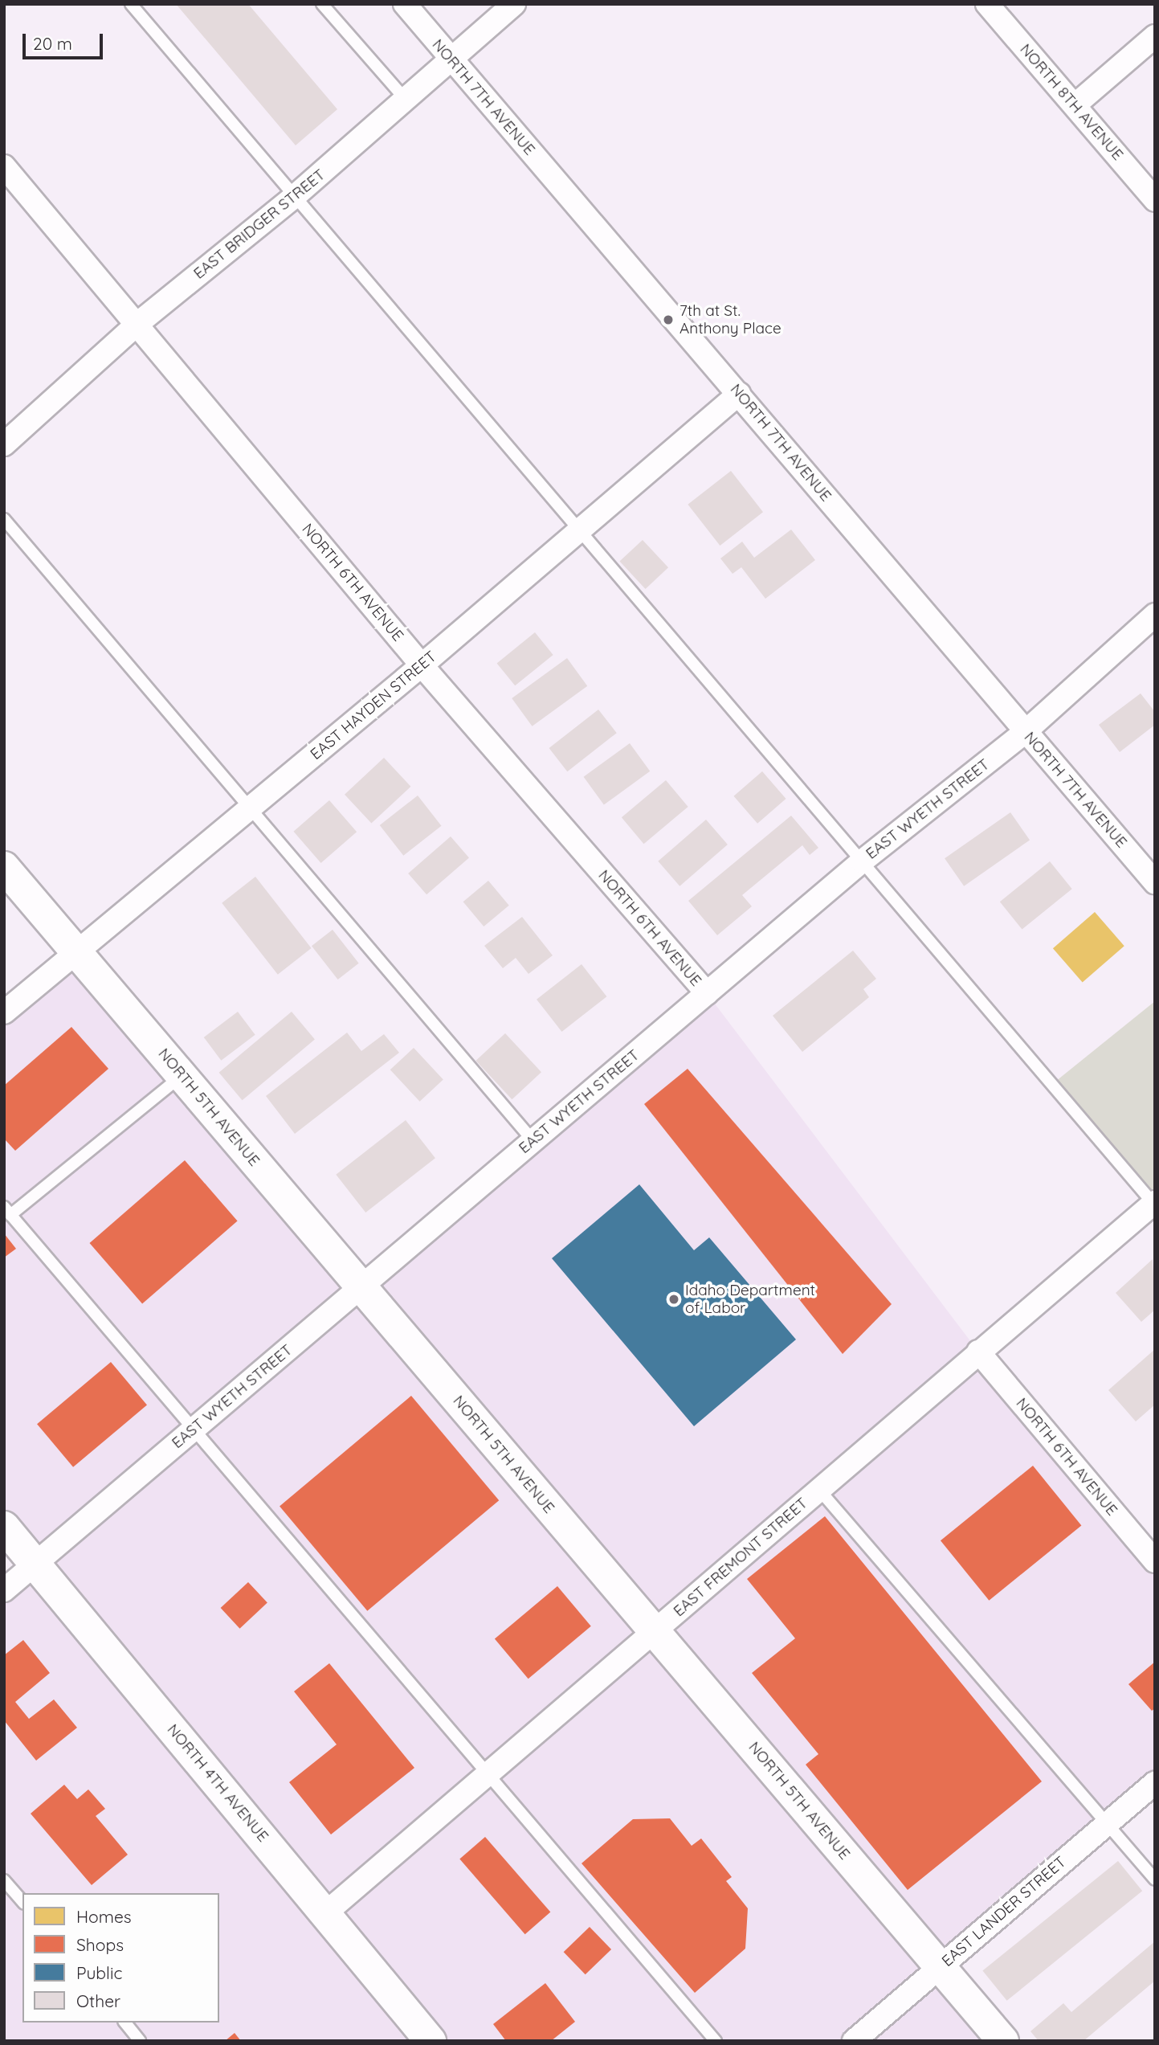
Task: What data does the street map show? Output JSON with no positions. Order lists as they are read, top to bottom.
{
  "streets": {
    "main road": ["NORTH 5TH AVENUE", "NORTH 4TH AVENUE"],
    "street": [
      "NORTH 7TH AVENUE",
      "NORTH 8TH AVENUE",
      "EAST BRIDGER STREET",
      "NORTH 6TH AVENUE",
      "EAST HAYDEN STREET",
      "EAST WYETH STREET",
      "EAST FREMONT STREET",
      "EAST LANDER STREET"
    ]
  },
  "crossings": [
    ["NORTH 7TH AVENUE", "EAST BRIDGER STREET"],
    ["NORTH 7TH AVENUE", "EAST HAYDEN STREET"],
    ["NORTH 7TH AVENUE", "EAST WYETH STREET"],
    ["EAST BRIDGER STREET", "NORTH 6TH AVENUE"],
    ["NORTH 6TH AVENUE", "EAST HAYDEN STREET"],
    ["NORTH 6TH AVENUE", "EAST WYETH STREET"],
    ["NORTH 6TH AVENUE", "EAST FREMONT STREET"],
    ["EAST HAYDEN STREET", "NORTH 5TH AVENUE"],
    ["EAST WYETH STREET", "NORTH 5TH AVENUE"],
    ["EAST WYETH STREET", "NORTH 4TH AVENUE"],
    ["NORTH 5TH AVENUE", "EAST FREMONT STREET"],
    ["NORTH 5TH AVENUE", "EAST LANDER STREET"],
    ["EAST FREMONT STREET", "NORTH 4TH AVENUE"]
  ],
  "places": ["7th at St. Anthony Place", "Idaho Department of Labor"],
  "legend": [
    "Homes",
    "Shops",
    "Public",
    "Other"
  ],
  "scale_bar": "20 m"
}
